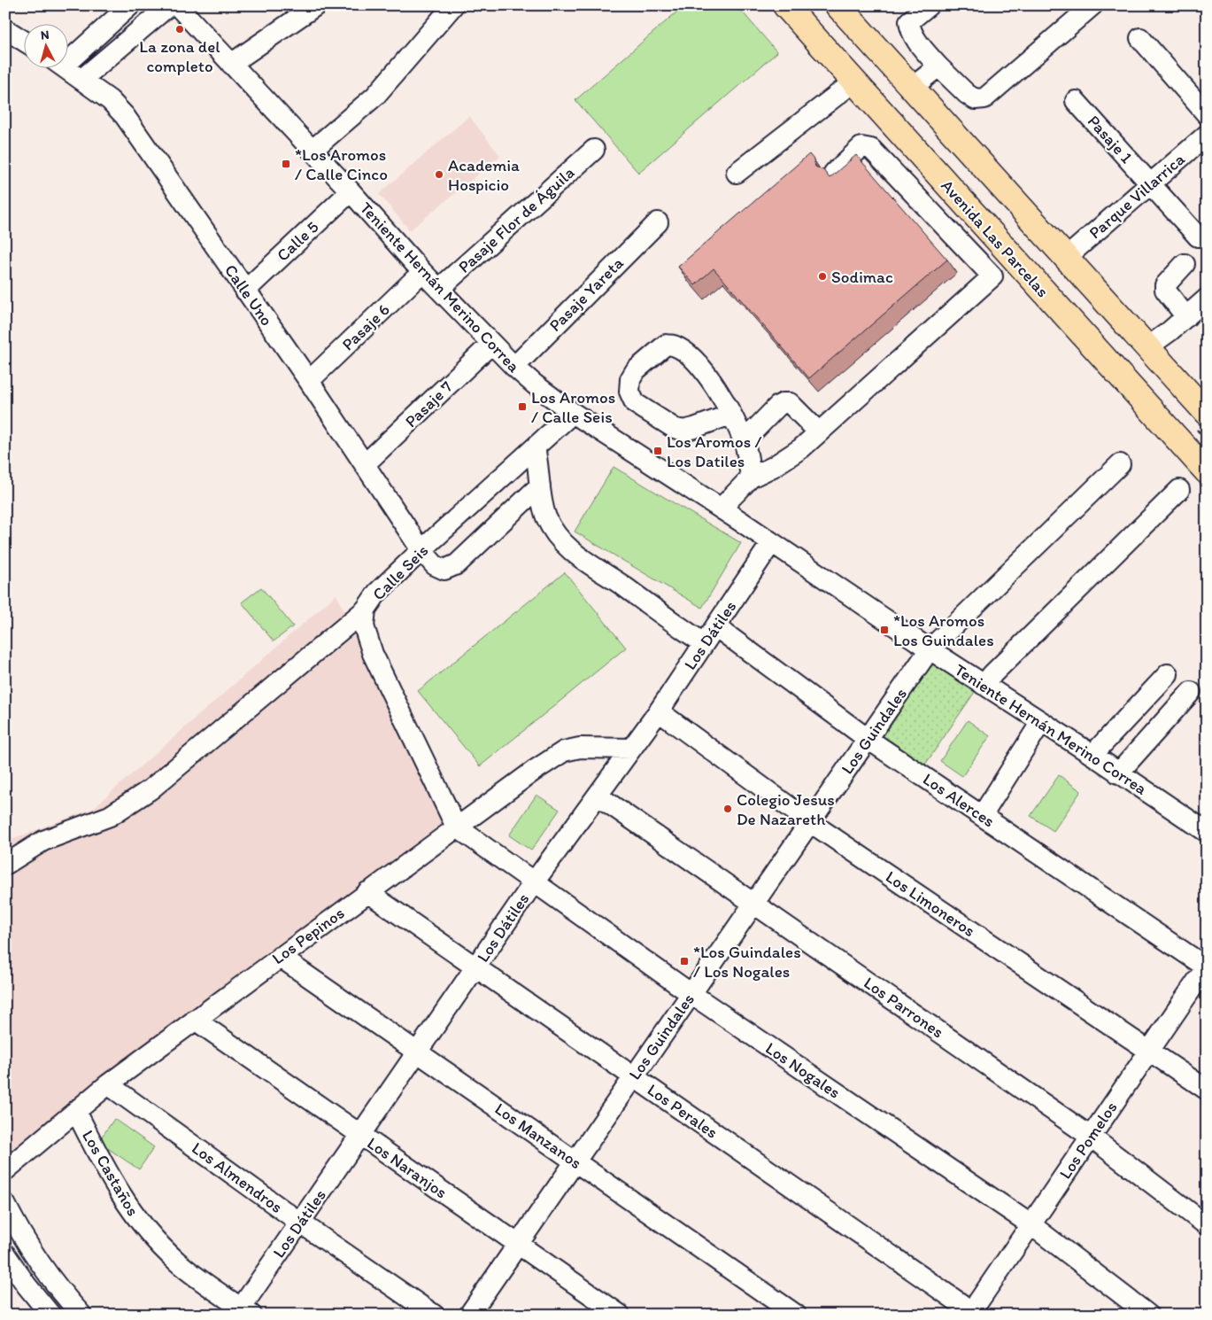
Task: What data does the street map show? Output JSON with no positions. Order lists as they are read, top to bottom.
{
  "streets": {
    "main road": ["Avenida Las Parcelas"],
    "street": [
      "Pasaje 1",
      "Parque Villarrica",
      "Pasaje Flor de Águila",
      "Calle 5",
      "Teniente Hernán Merino Correa",
      "Pasaje Yareta",
      "Calle Uno",
      "Pasaje 6",
      "Pasaje 7",
      "Calle Seis",
      "Los Dátiles",
      "Los Guindales",
      "Los Alerces",
      "Los Limoneros",
      "Los Pepinos",
      "Los Parrones",
      "Los Nogales",
      "Los Perales",
      "Los Manzanos",
      "Los Pomelos",
      "Los Naranjos",
      "Los Castaños",
      "Los Almendros"
    ]
  },
  "crossings": [
    ["Pasaje 1", "Parque Villarrica"],
    ["Pasaje Flor de Águila", "Teniente Hernán Merino Correa"],
    ["Calle 5", "Teniente Hernán Merino Correa"],
    ["Calle 5", "Calle Uno"],
    ["Teniente Hernán Merino Correa", "Pasaje Yareta"],
    ["Teniente Hernán Merino Correa", "Pasaje 6"],
    ["Teniente Hernán Merino Correa", "Pasaje 7"],
    ["Teniente Hernán Merino Correa", "Calle Seis"],
    ["Teniente Hernán Merino Correa", "Los Dátiles"],
    ["Teniente Hernán Merino Correa", "Los Guindales"],
    ["Calle Uno", "Pasaje 6"],
    ["Calle Uno", "Pasaje 7"],
    ["Calle Uno", "Calle Seis"],
    ["Calle Seis", "Los Pepinos"],
    ["Calle Seis", "Los Nogales"],
    ["Los Dátiles", "Los Alerces"],
    ["Los Dátiles", "Los Limoneros"],
    ["Los Dátiles", "Los Pepinos"],
    ["Los Dátiles", "Los Parrones"],
    ["Los Dátiles", "Los Nogales"],
    ["Los Dátiles", "Los Perales"],
    ["Los Dátiles", "Los Manzanos"],
    ["Los Dátiles", "Los Naranjos"],
    ["Los Dátiles", "Los Castaños"],
    ["Los Dátiles", "Los Almendros"],
    ["Los Guindales", "Los Alerces"],
    ["Los Guindales", "Los Limoneros"],
    ["Los Guindales", "Los Parrones"],
    ["Los Guindales", "Los Nogales"],
    ["Los Guindales", "Los Perales"],
    ["Los Guindales", "Los Manzanos"],
    ["Los Guindales", "Los Naranjos"],
    ["Los Alerces", "Los Pomelos"],
    ["Los Limoneros", "Los Pomelos"],
    ["Los Pepinos", "Los Nogales"],
    ["Los Pepinos", "Los Perales"],
    ["Los Pepinos", "Los Manzanos"],
    ["Los Pepinos", "Los Naranjos"],
    ["Los Pepinos", "Los Castaños"],
    ["Los Pepinos", "Los Almendros"],
    ["Los Parrones", "Los Pomelos"],
    ["Los Nogales", "Los Pomelos"],
    ["Los Perales", "Los Pomelos"]
  ],
  "places": {
    "other": [
      "La zona del completo",
      "Academia Hospicio",
      "Sodimac",
      "Colegio Jesus De Nazareth"
    ],
    "transit": [
      "*Los Aromos / Calle Cinco",
      "Los Aromos / Calle Seis",
      "Los Aromos / Los Datiles",
      "*Los Aromos Los Guindales",
      "*Los Guindales / Los Nogales"
    ]
  },
  "north": "top"
}
